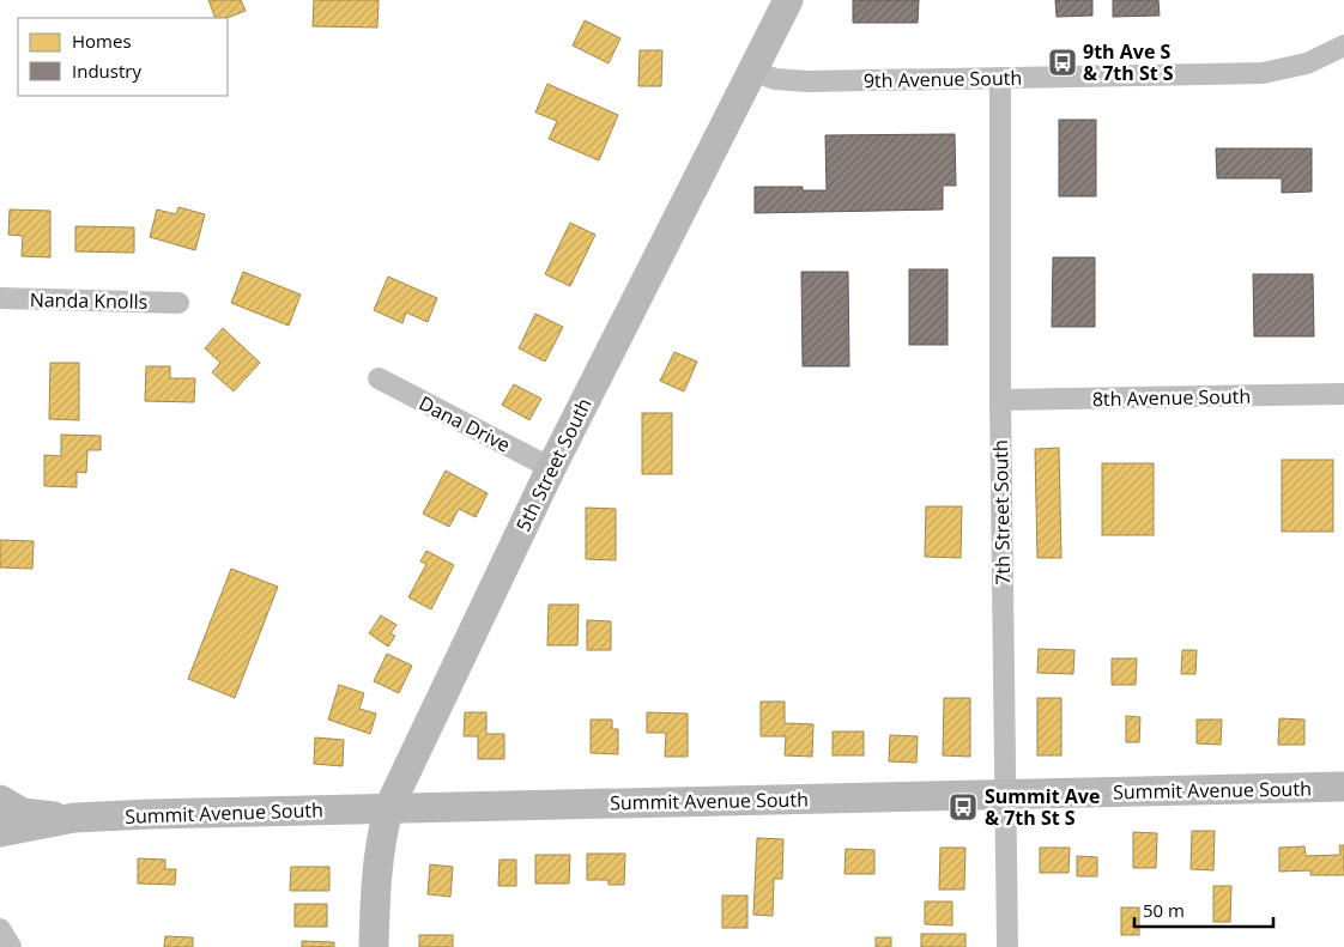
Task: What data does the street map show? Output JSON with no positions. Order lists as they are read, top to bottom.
{
  "streets": {
    "street": [
      "9th Avenue South",
      "Nanda Knolls",
      "8th Avenue South",
      "Dana Drive",
      "5th Street South",
      "7th Street South",
      "Summit Avenue South"
    ]
  },
  "crossings": [
    ["9th Avenue South", "5th Street South"],
    ["9th Avenue South", "7th Street South"],
    ["8th Avenue South", "7th Street South"],
    ["Dana Drive", "5th Street South"],
    ["5th Street South", "Summit Avenue South"],
    ["7th Street South", "Summit Avenue South"]
  ],
  "places": {
    "bus stop": ["9th Ave S & 7th St S", "Summit Ave & 7th St S"]
  },
  "legend": ["Homes", "Industry"],
  "scale_bar": "50 m"
}
